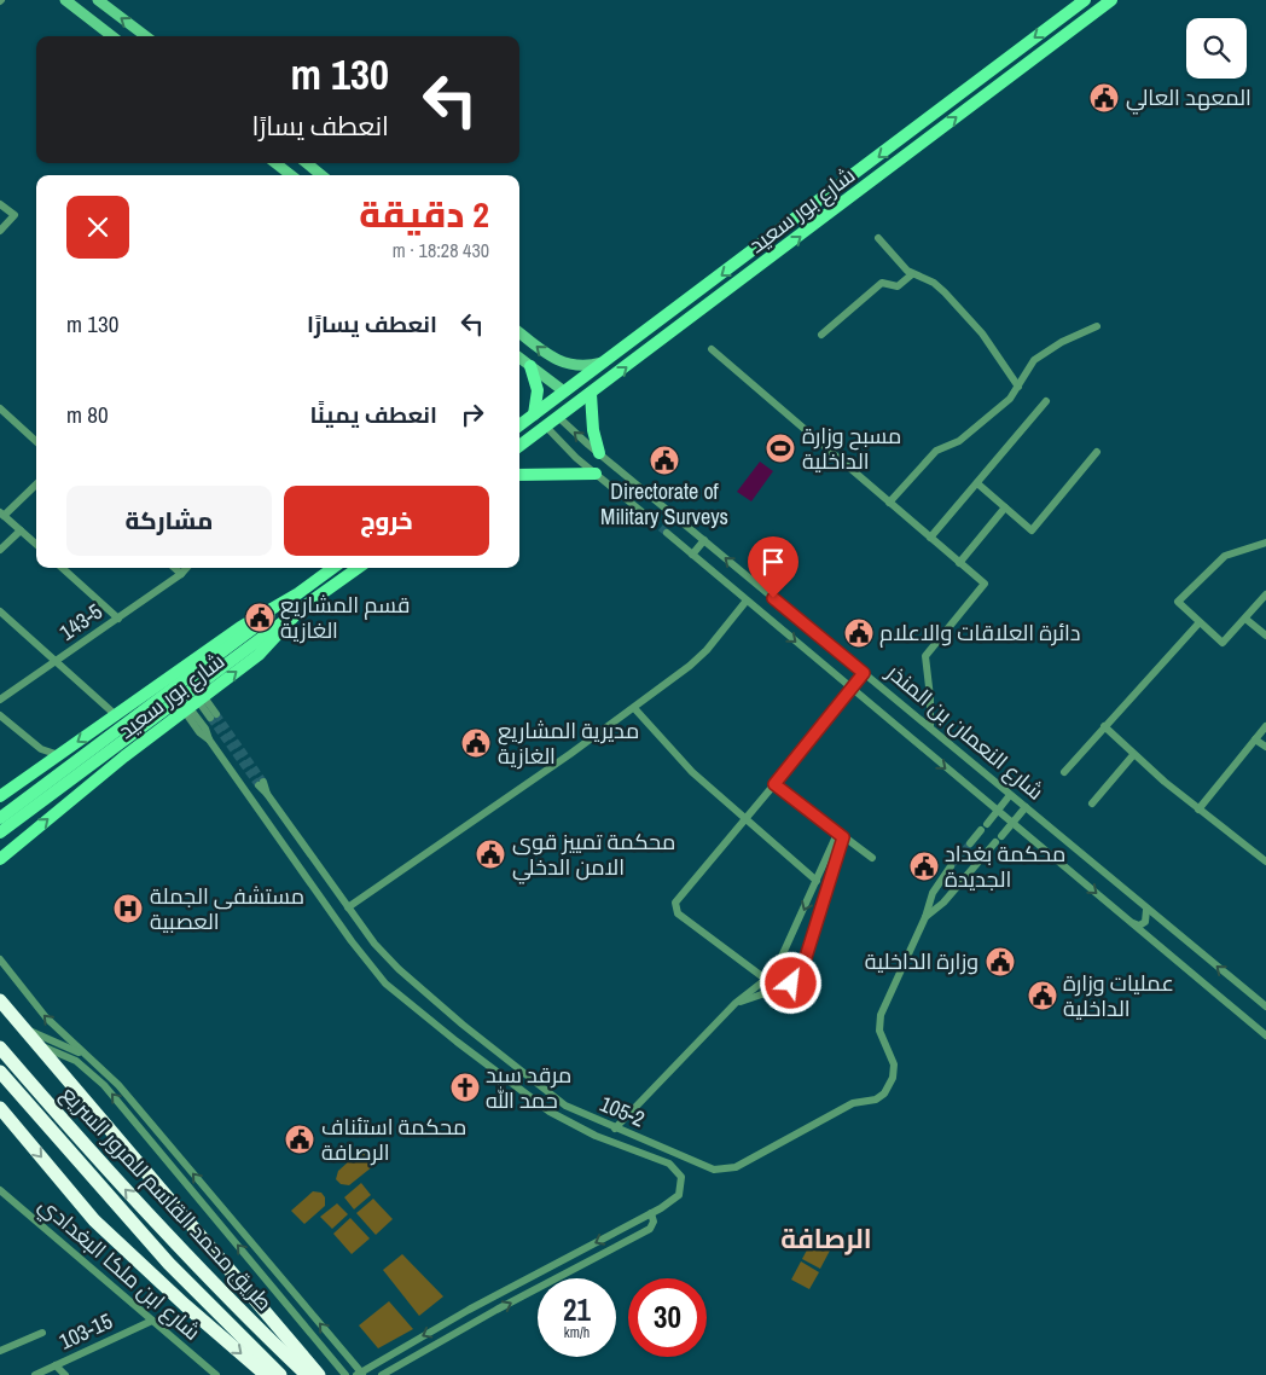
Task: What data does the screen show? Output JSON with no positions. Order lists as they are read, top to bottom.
{
  "streets": {
    "highway": ["طريق محمد القاسم للمرور السريع"],
    "main road": ["شارع بور سعيد"],
    "street": [
      "143-5",
      "شارع النعمان بن المنذر",
      "105-2",
      "شارع ابن ملكا البغدادي",
      "103-15"
    ]
  },
  "crossings": [
    ["شارع بور سعيد", "شارع النعمان بن المنذر"],
    ["شارع النعمان بن المنذر", "105-2"],
    ["شارع ابن ملكا البغدادي", "103-15"]
  ],
  "districts": ["الرصافة"],
  "places": {
    "public building": [
      "المعهد العالي",
      "Directorate of Military Surveys",
      "قسم المشاريع الغازية",
      "دائرة العلاقات والاعلام",
      "مديرية المشاريع الغازية",
      "محكمة تمييز قوى الامن الدخلي",
      "محكمة بغداد الجديدة",
      "وزارة الداخلية",
      "عمليات وزارة الداخلية",
      "محكمة استئناف الرصافة"
    ],
    "sports": ["مسبح وزارة الداخلية"],
    "hospital": ["مستشفى الجملة العصبية"],
    "church": ["مرقد سيد حمد الله"]
  },
  "page": {
    "turn": ["130 m", "انعطف يسارًا"],
    "heading": ["2 دقيقة", "430 m · 18:28"],
    "list": [
      {
        "name": "انعطف يسارًا",
        "value": "130 m"
      },
      {
        "name": "انعطف يمينًا",
        "value": "80 m"
      }
    ],
    "buttons": ["خروج", "مشاركة"],
    "speed": "21 km/h",
    "limit": "30"
  }
}
